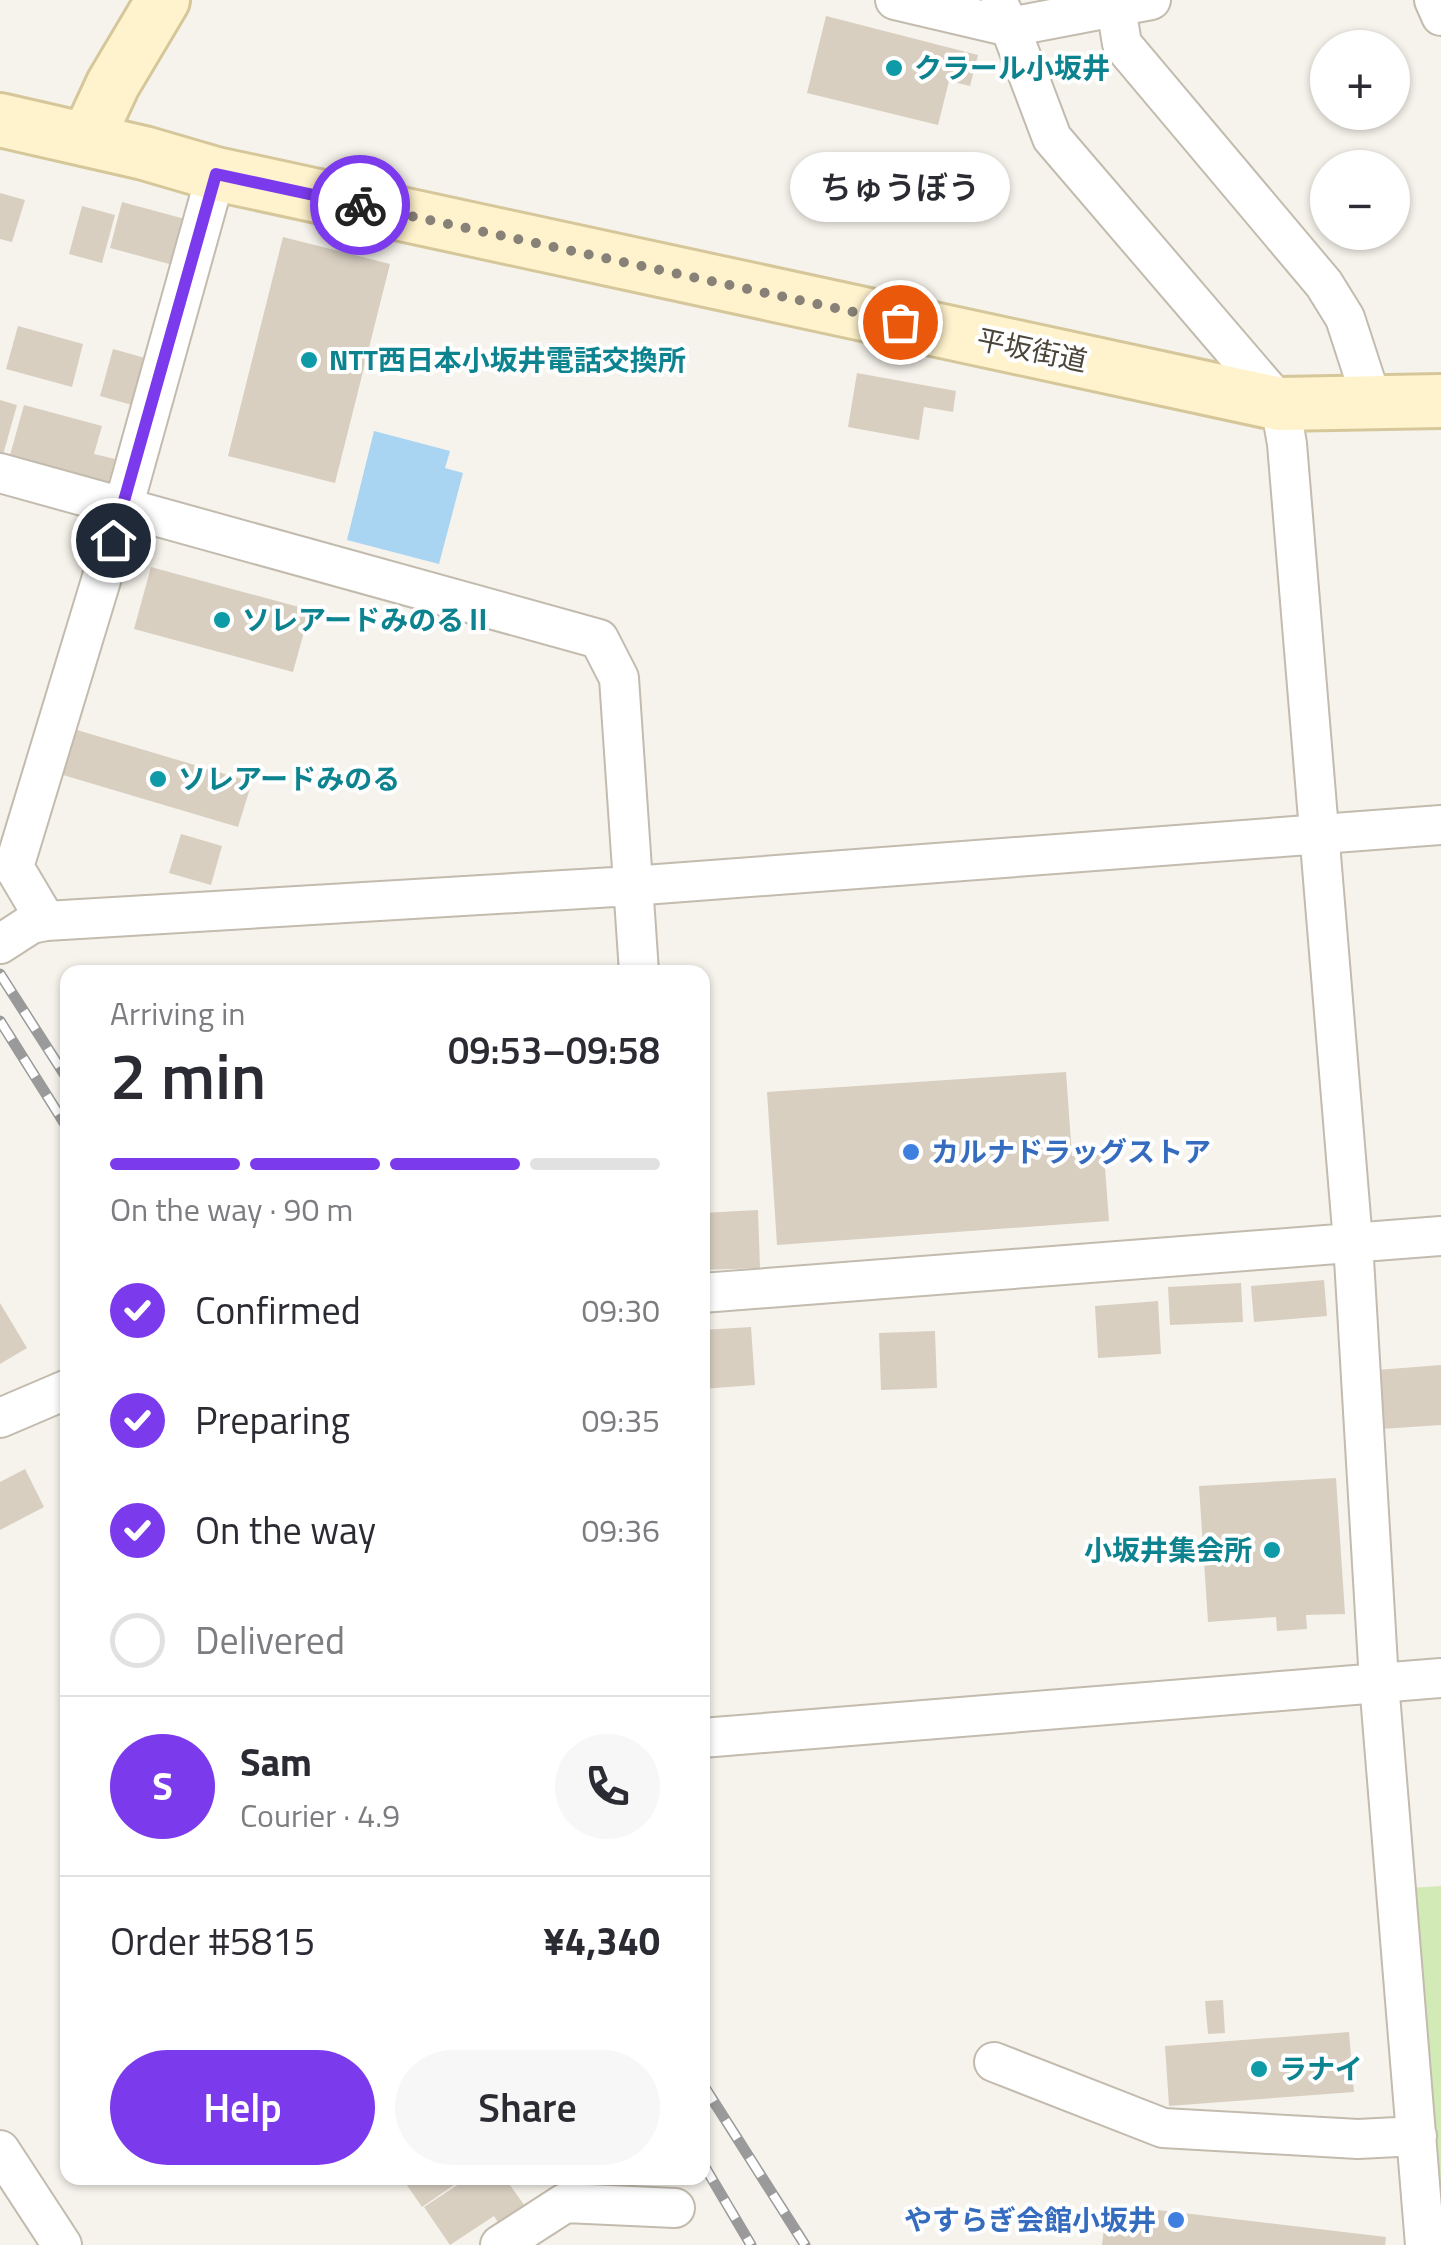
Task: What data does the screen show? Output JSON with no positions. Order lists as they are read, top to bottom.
{
  "streets": {
    "street": ["平坂街道"]
  },
  "places": [
    "クラール小坂井",
    "ちゅうぼう",
    "NTT西日本小坂井電話交換所",
    "ソレアードみのるⅡ",
    "ソレアードみのる",
    "カルナドラッグストア",
    "小坂井集会所",
    "ラナイ",
    "やすらぎ会館小坂井"
  ],
  "page": {
    "map_buttons": ["+", "−"],
    "bubble": "ちゅうぼう",
    "heading": ["2 min", "Arriving in", "09:53–09:58"],
    "panel": [
      "Sam",
      "Courier · 4.9",
      "Order #5815",
      "¥4,340"
    ],
    "bar": "On the way · 90 m",
    "list": [
      ["Confirmed", "09:30"],
      ["Preparing", "09:35"],
      ["On the way", "09:36"],
      "Delivered"
    ],
    "round": "S",
    "buttons": ["Help", "Share"]
  }
}
